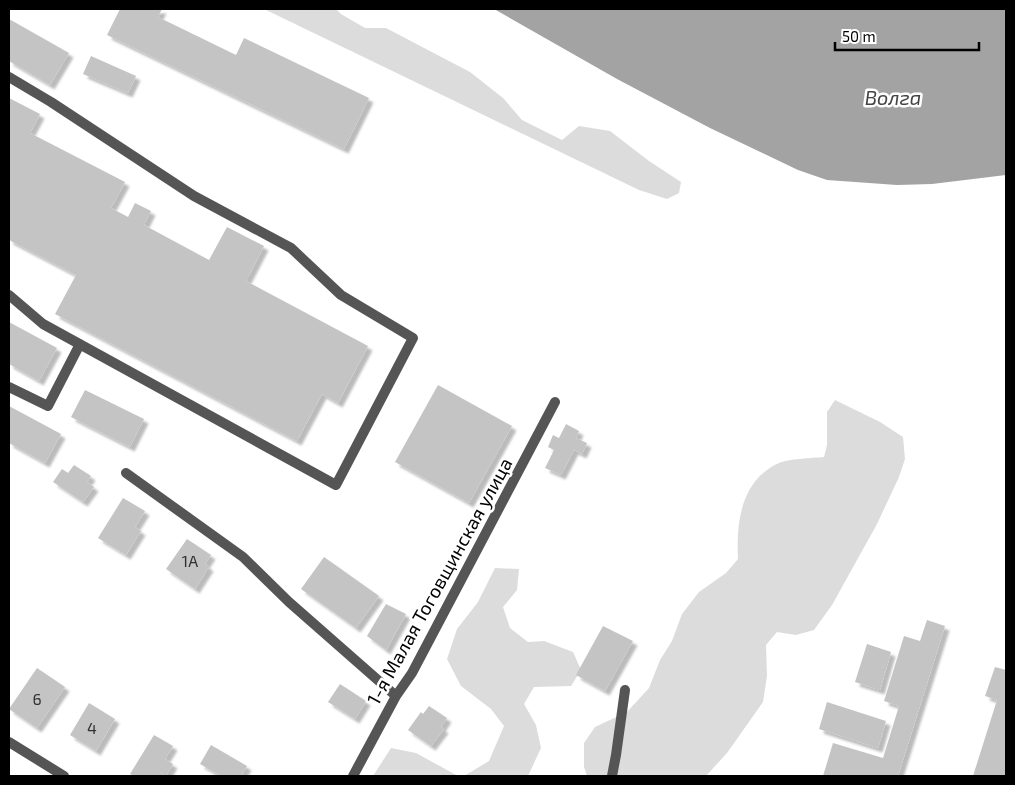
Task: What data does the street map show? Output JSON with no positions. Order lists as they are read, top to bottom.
{
  "streets": {
    "street": ["1-я Малая Тоговщинская улица"]
  },
  "water": ["Волга"],
  "house_numbers": ["1А", "6", "4"],
  "scale_bar": "50 m"
}
